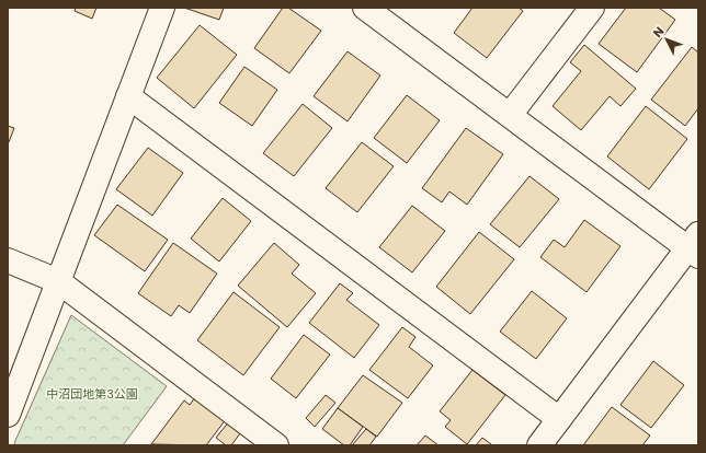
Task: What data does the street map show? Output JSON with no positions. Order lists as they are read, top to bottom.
{
  "parks": ["中沼団地第3公園"],
  "north": "top left"
}
